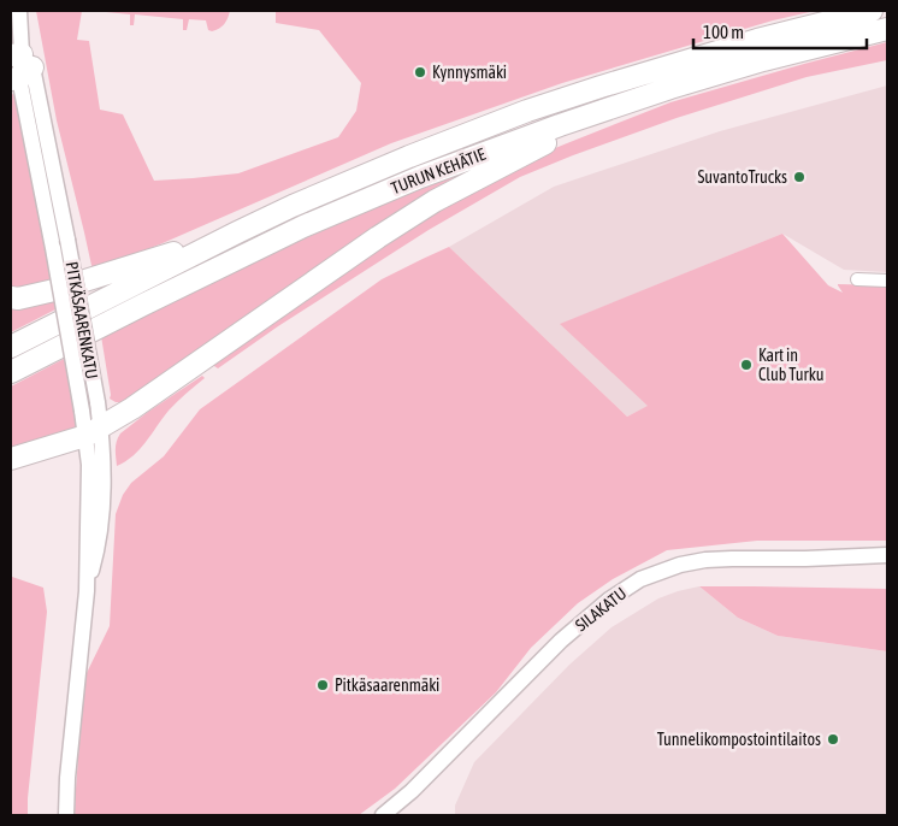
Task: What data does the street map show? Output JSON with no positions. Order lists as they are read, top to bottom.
{
  "streets": {
    "highway": ["TURUN KEHÄTIE"],
    "street": ["PITKÄSAARENKATU", "SILAKATU"]
  },
  "places": [
    "Kynnysmäki",
    "SuvantoTrucks",
    "Kart in Club Turku",
    "Pitkäsaarenmäki",
    "Tunnelikompostointilaitos"
  ],
  "scale_bar": "100 m"
}
